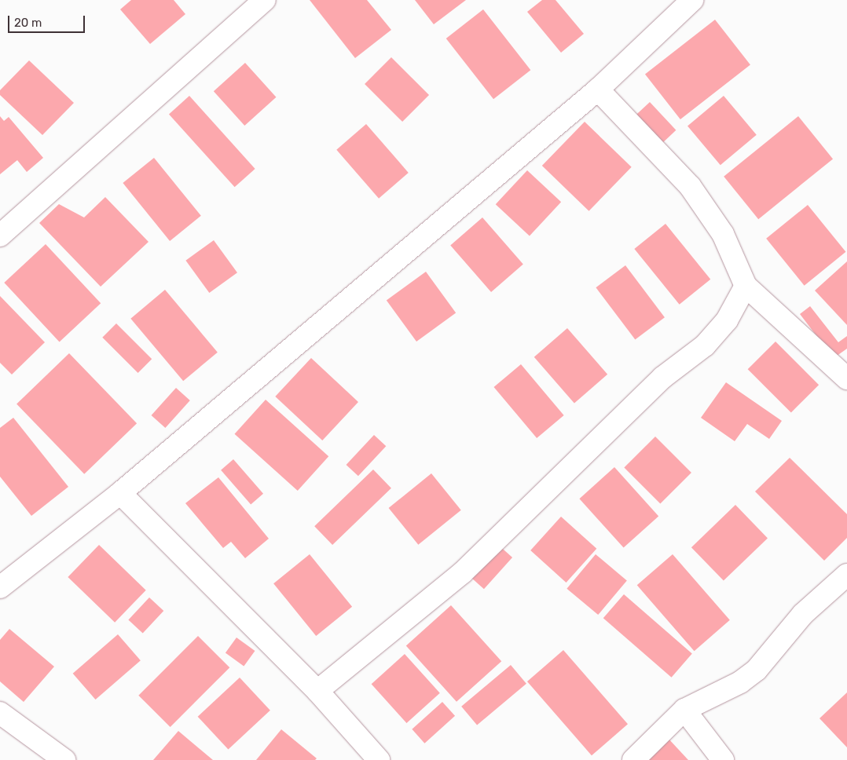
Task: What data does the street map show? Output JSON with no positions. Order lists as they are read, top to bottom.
{
  "scale_bar": "20 m"
}
